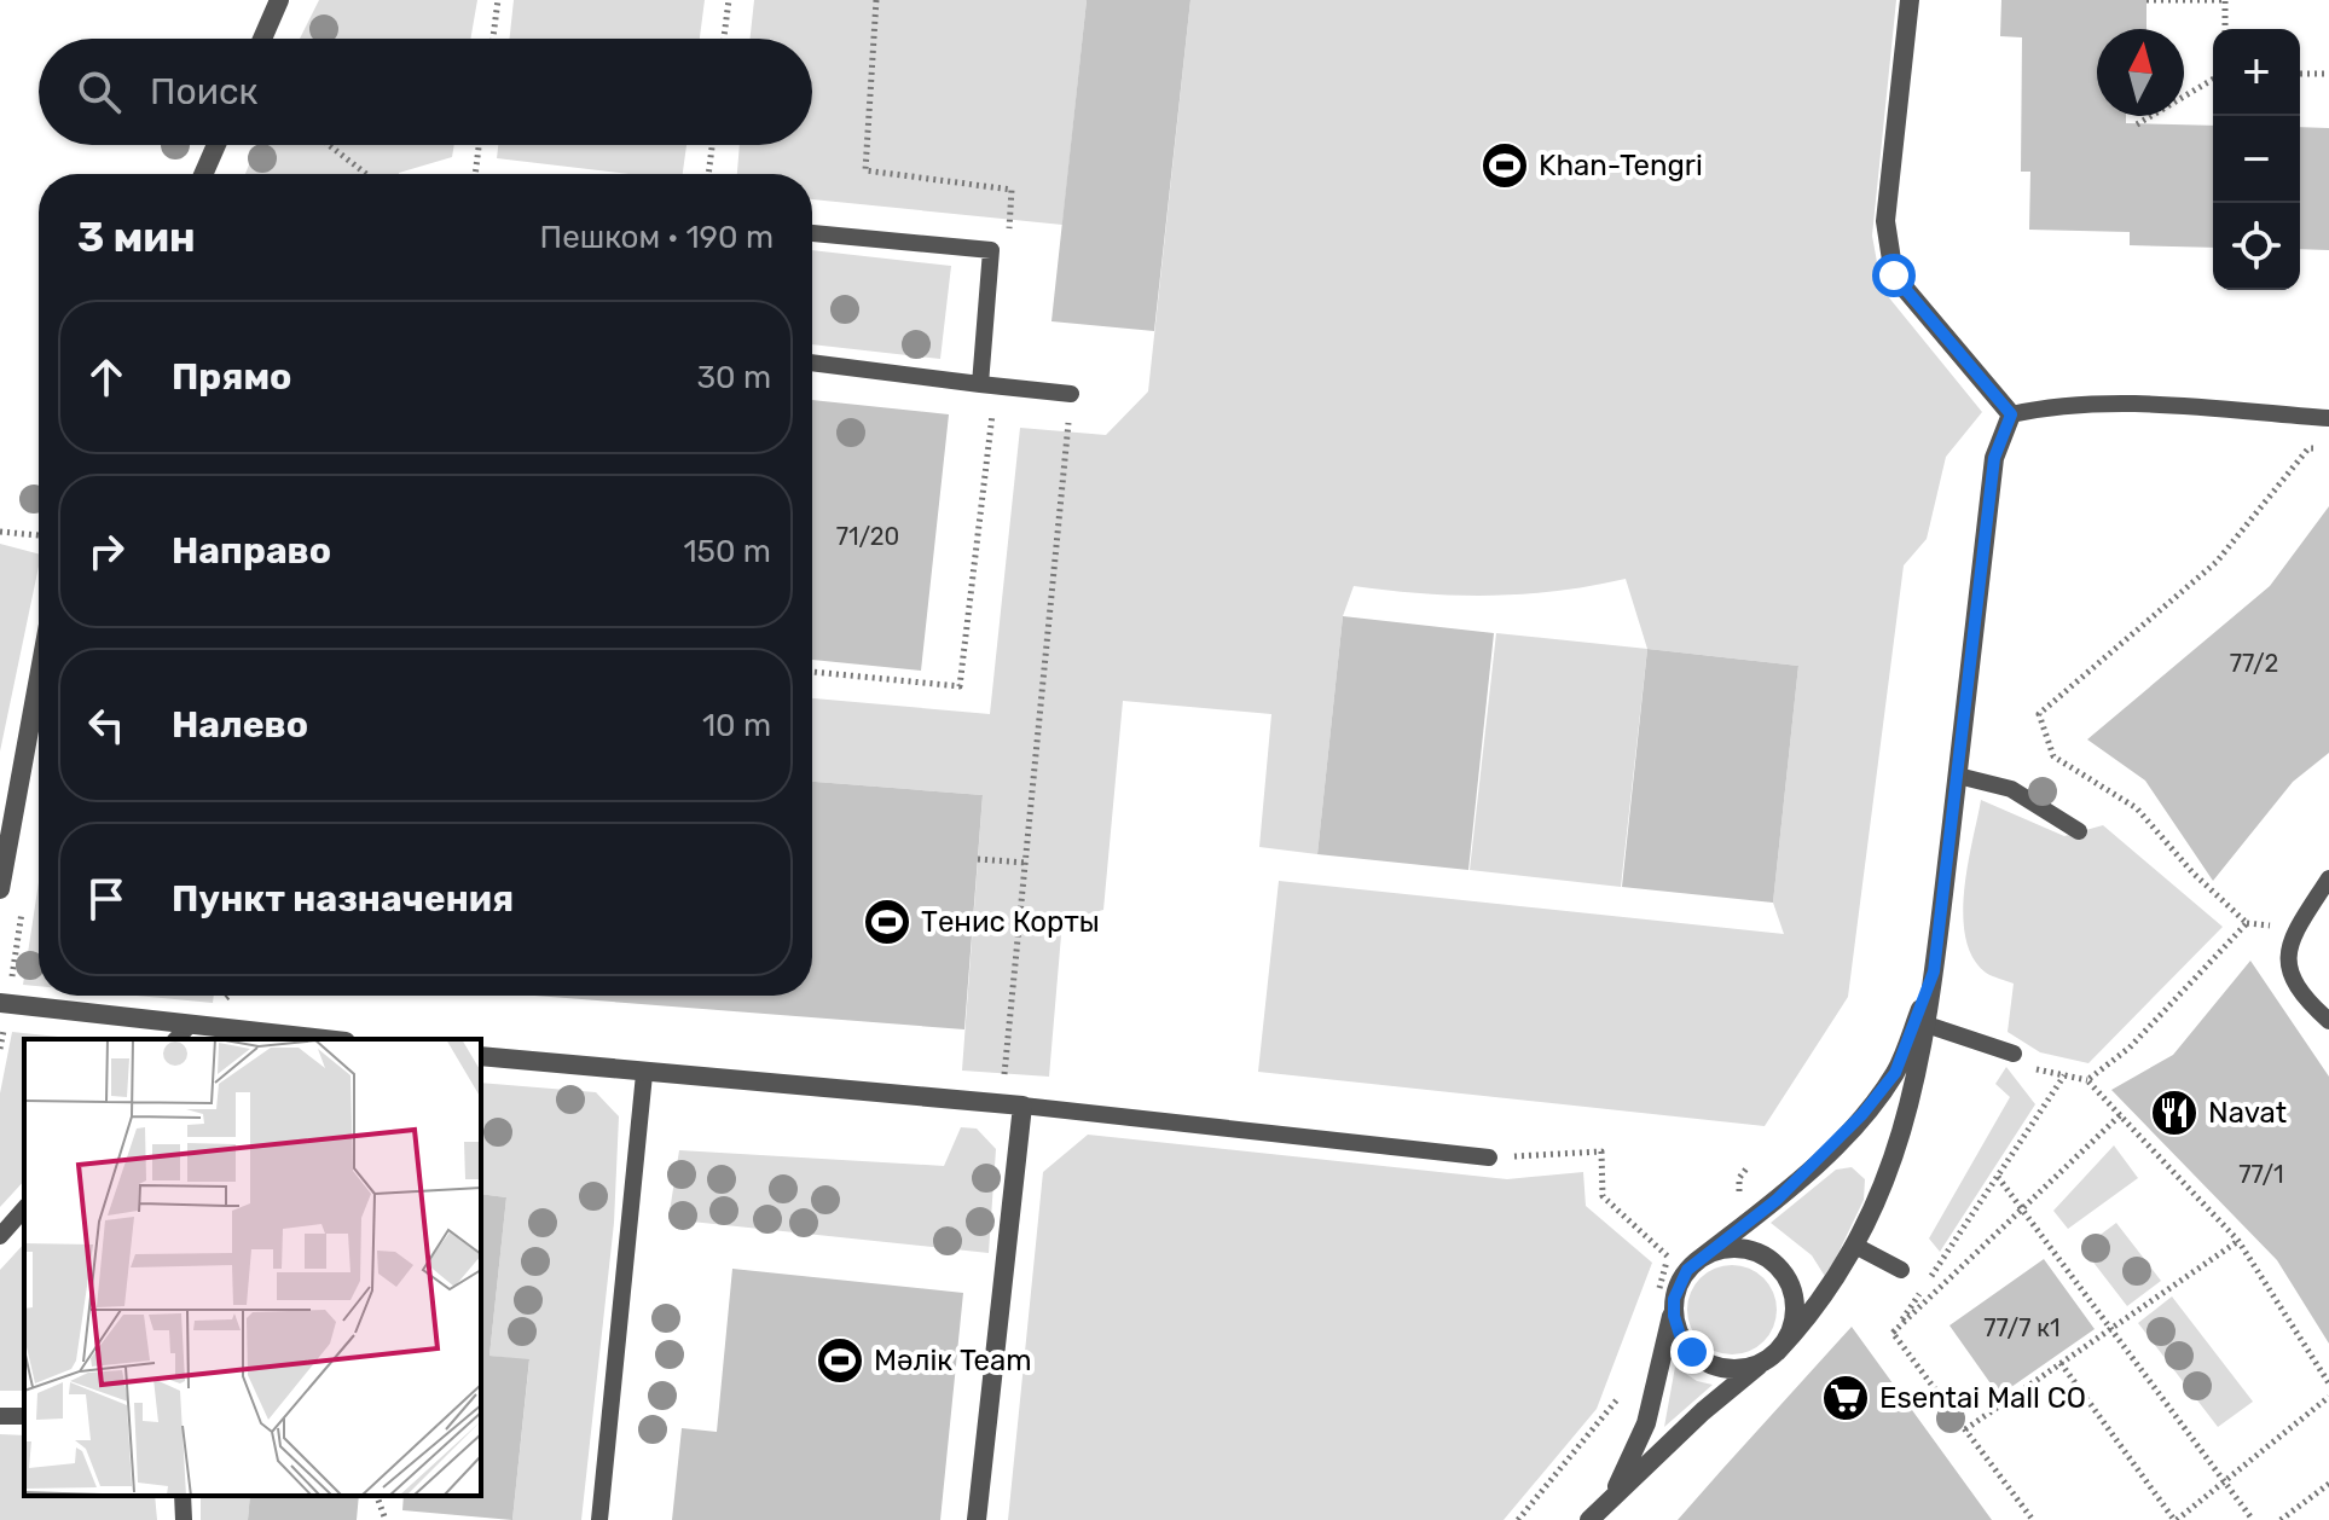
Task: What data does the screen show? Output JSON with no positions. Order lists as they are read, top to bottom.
{
  "places": {
    "sports": ["Khan-Tengri", "Тенис Корты", "Мәлік Team"],
    "restaurant": ["Navat"],
    "supermarket": ["Esentai Mall СО"]
  },
  "house_numbers": [
    "71/20",
    "77/2",
    "77/1",
    "77/7 к1"
  ],
  "north": "top",
  "page": {
    "map_buttons": ["+", "−"],
    "search": "Поиск",
    "heading": ["3 мин", "Пешком · 190 m"],
    "list": [
      ["Прямо", "30 m"],
      ["Направо", "150 m"],
      ["Налево", "10 m"],
      "Пункт назначения"
    ]
  }
}
